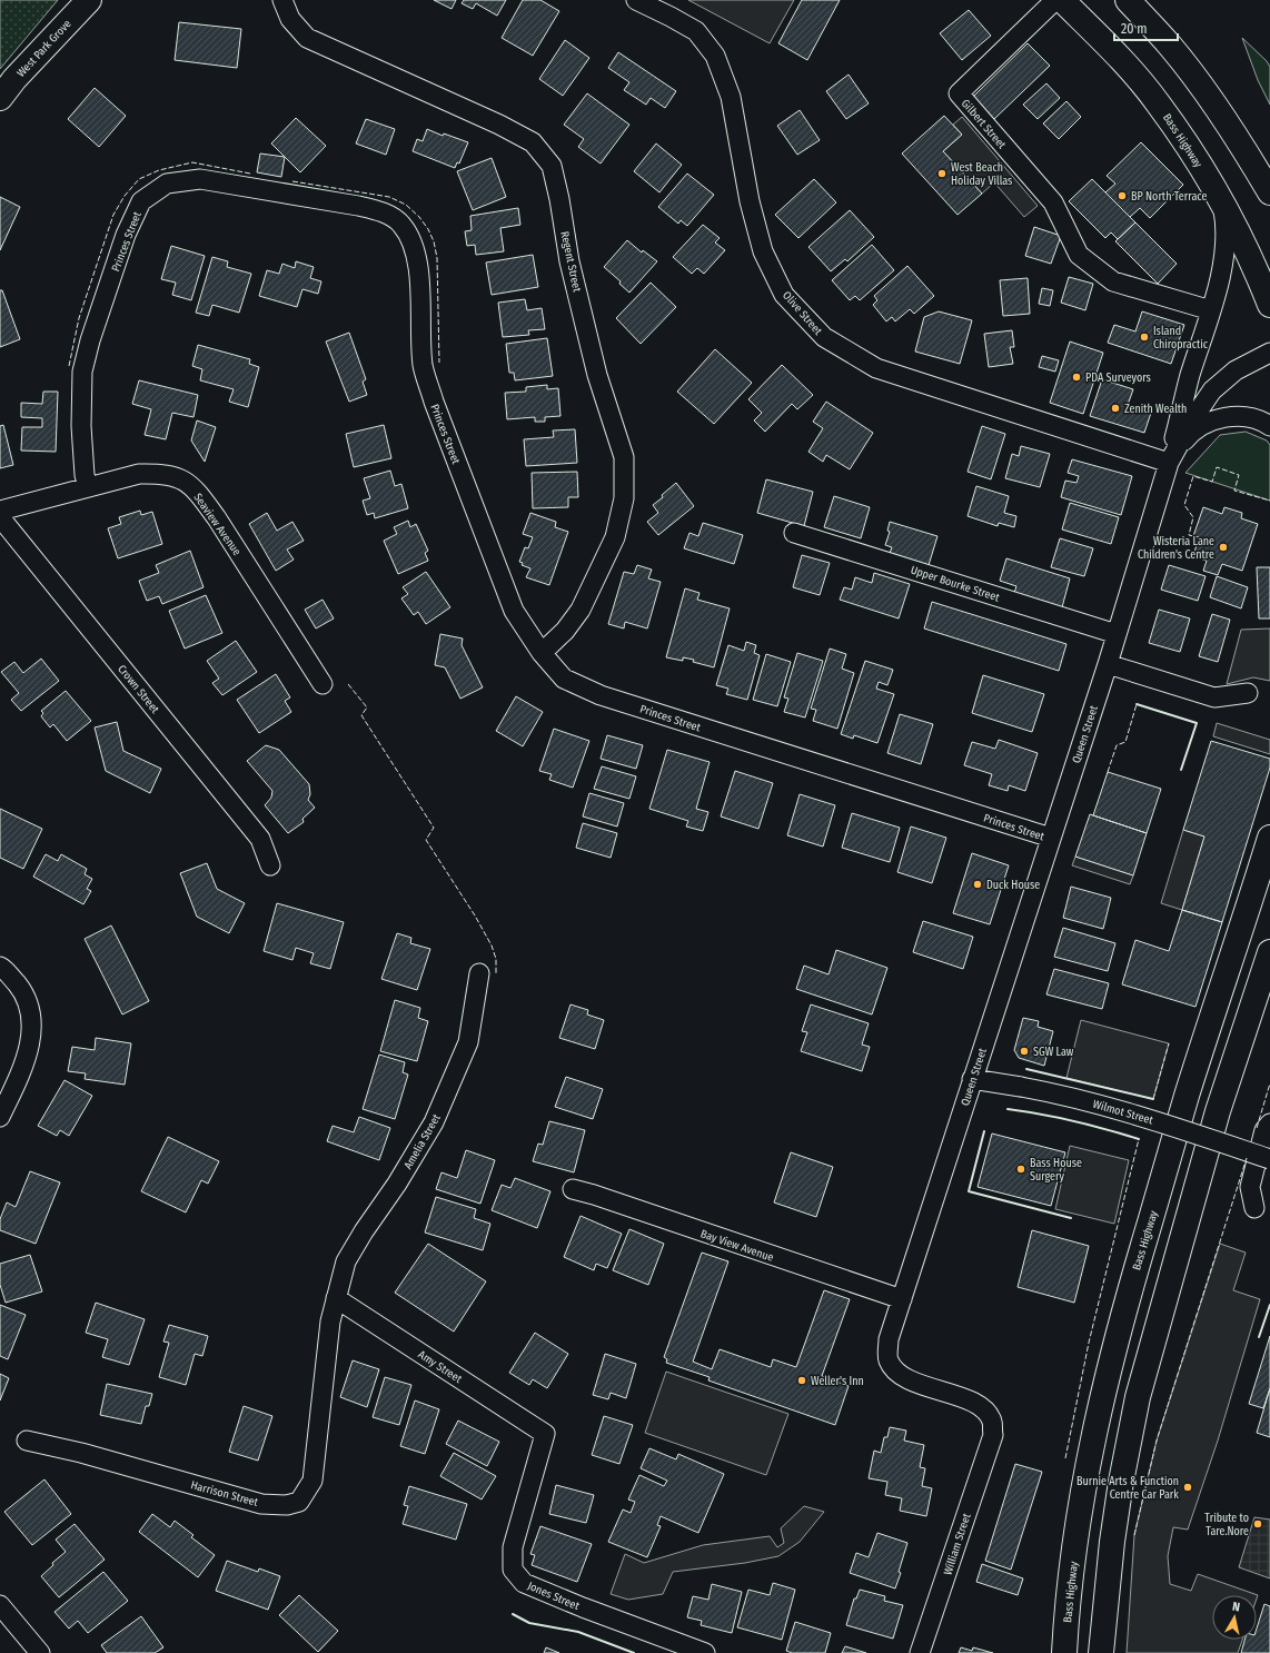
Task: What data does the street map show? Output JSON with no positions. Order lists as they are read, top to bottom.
{
  "streets": {
    "main road": ["West Park Grove", "Bass Highway"],
    "street": [
      "Gilbert Street",
      "Princes Street",
      "Regent Street",
      "Olive Street",
      "Seaview Avenue",
      "Upper Bourke Street",
      "Crown Street",
      "Queen Street",
      "Wilmot Street",
      "Amelia Street",
      "Bay View Avenue",
      "Amy Street",
      "Harrison Street",
      "William Street",
      "Jones Street"
    ]
  },
  "crossings": [
    ["Princes Street", "Regent Street"],
    ["Princes Street", "Seaview Avenue"],
    ["Princes Street", "Queen Street"],
    ["Olive Street", "Queen Street"],
    ["Upper Bourke Street", "Queen Street"],
    ["Queen Street", "Wilmot Street"],
    ["Queen Street", "Bay View Avenue"],
    ["Queen Street", "William Street"],
    ["Amelia Street", "Amy Street"],
    ["Amelia Street", "Harrison Street"],
    ["Amy Street", "Harrison Street"],
    ["Amy Street", "Jones Street"]
  ],
  "places": [
    "West Beach Holiday Villas",
    "BP North Terrace",
    "Island Chiropractic",
    "PDA Surveyors",
    "Zenith Wealth",
    "Wisteria Lane Children's Centre",
    "Duck House",
    "SGW Law",
    "Bass House Surgery",
    "Weller's Inn",
    "Burnie Arts & Function Centre Car Park",
    "Tribute to Tare.Nore"
  ],
  "scale_bar": "20 m",
  "north": "top"
}
